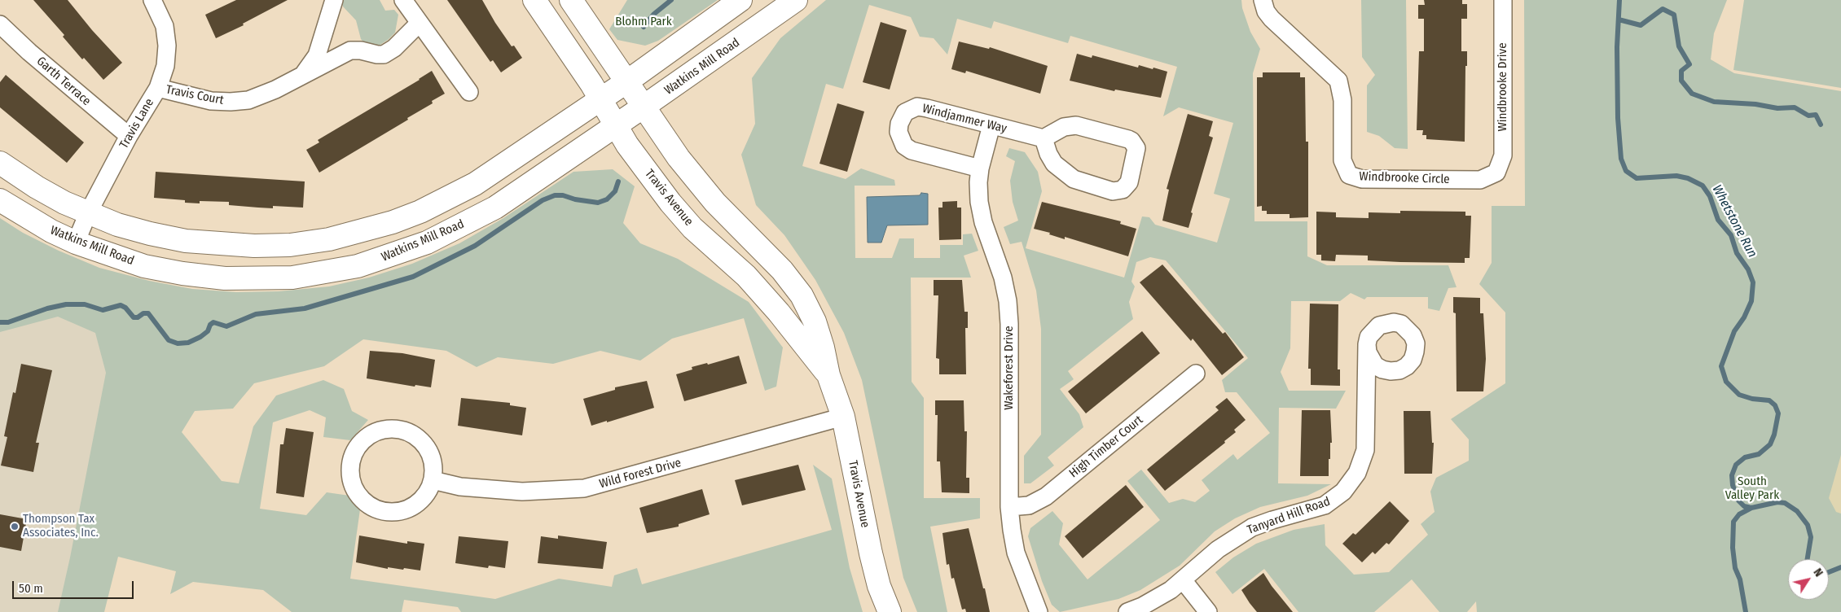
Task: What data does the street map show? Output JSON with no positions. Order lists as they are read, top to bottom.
{
  "streets": {
    "street": [
      "Watkins Mill Road",
      "Garth Terrace",
      "Windbrooke Drive",
      "Travis Court",
      "Windjammer Way",
      "Travis Lane",
      "Windbrooke Circle",
      "Travis Avenue",
      "Wakeforest Drive",
      "High Timber Court",
      "Wild Forest Drive",
      "Tanyard Hill Road"
    ]
  },
  "crossings": [
    ["Watkins Mill Road", "Travis Lane"],
    ["Watkins Mill Road", "Travis Avenue"],
    ["Garth Terrace", "Travis Lane"],
    ["Windbrooke Drive", "Windbrooke Circle"],
    ["Travis Court", "Travis Lane"],
    ["Windjammer Way", "Wakeforest Drive"],
    ["Travis Avenue", "Wild Forest Drive"],
    ["Wakeforest Drive", "High Timber Court"]
  ],
  "water": ["Whetstone Run"],
  "parks": ["Blohm Park", "South Valley Park"],
  "places": ["Thompson Tax Associates, Inc."],
  "scale_bar": "50 m",
  "north": "top right"
}
